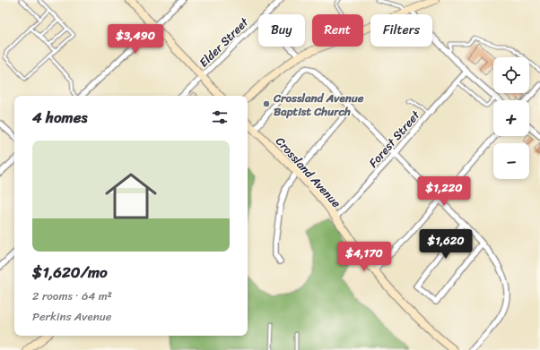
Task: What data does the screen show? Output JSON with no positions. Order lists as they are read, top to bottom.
{
  "streets": {
    "main road": ["Crossland Avenue"],
    "street": ["Elder Street", "Forest Street"]
  },
  "crossings": [
    ["Forest Street", "Crossland Avenue"]
  ],
  "places": ["Crossland Avenue Baptist Church"],
  "page": {
    "chip": ["Buy", "Rent", "Filters"],
    "price": [
      "$3,490",
      "$1,220",
      "$1,620",
      "$4,170"
    ],
    "map_buttons": ["+", "−"],
    "heading": "4 homes",
    "list": [
      {
        "name": "$1,620/mo",
        "note": "2 rooms · 64 m² · Perkins Avenue"
      }
    ]
  }
}
